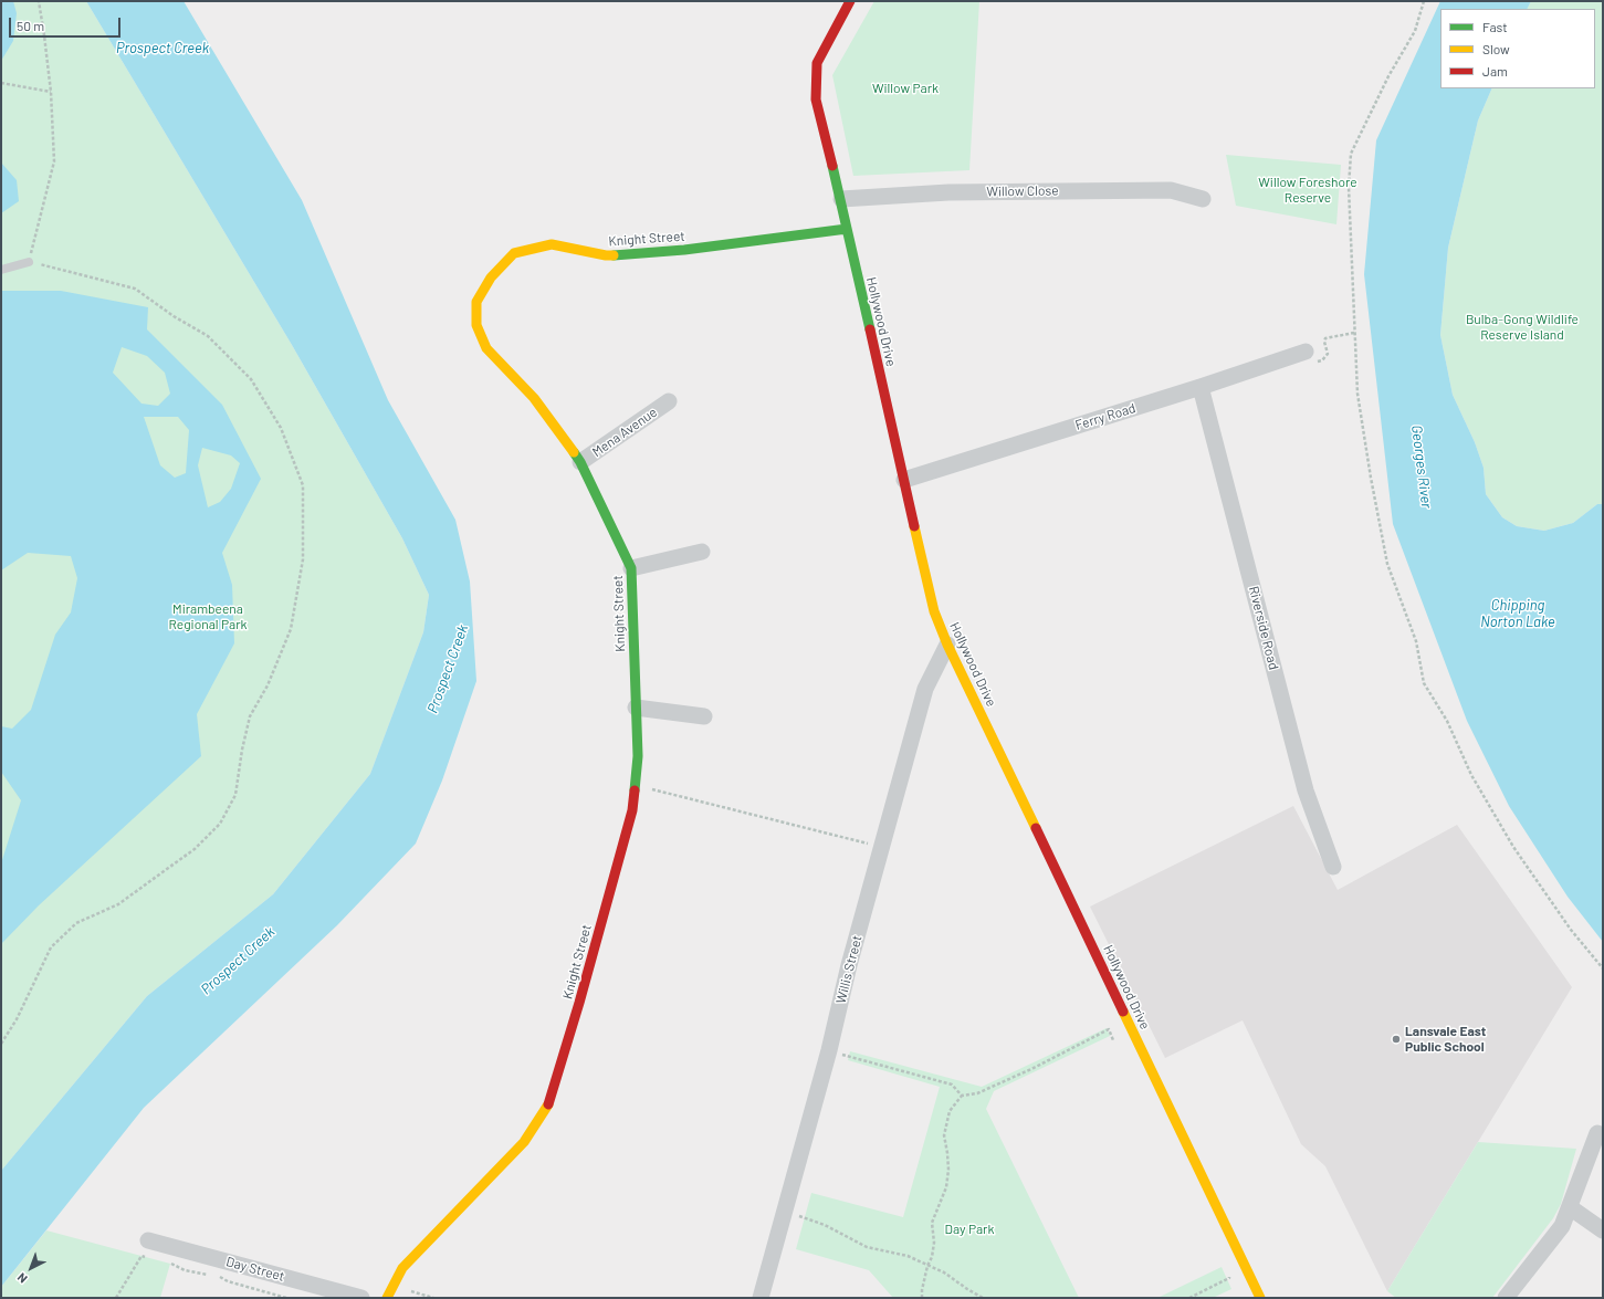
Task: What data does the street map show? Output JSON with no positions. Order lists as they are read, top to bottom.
{
  "streets": {
    "street": [
      "Willow Close",
      "Knight Street",
      "Hollywood Drive",
      "Ferry Road",
      "Mena Avenue",
      "Riverside Road",
      "Willis Street",
      "Day Street"
    ]
  },
  "crossings": [
    ["Willow Close", "Hollywood Drive"],
    ["Knight Street", "Hollywood Drive"],
    ["Knight Street", "Mena Avenue"],
    ["Hollywood Drive", "Ferry Road"],
    ["Hollywood Drive", "Willis Street"],
    ["Ferry Road", "Riverside Road"]
  ],
  "water": ["Prospect Creek", "Georges River", "Chipping Norton Lake"],
  "parks": [
    "Willow Park",
    "Willow Foreshore Reserve",
    "Bulba-Gong Wildlife Reserve Island",
    "Mirambeena Regional Park",
    "Day Park"
  ],
  "places": ["Lansvale East Public School"],
  "legend": ["Fast", "Slow", "Jam"],
  "scale_bar": "50 m",
  "north": "bottom left"
}
